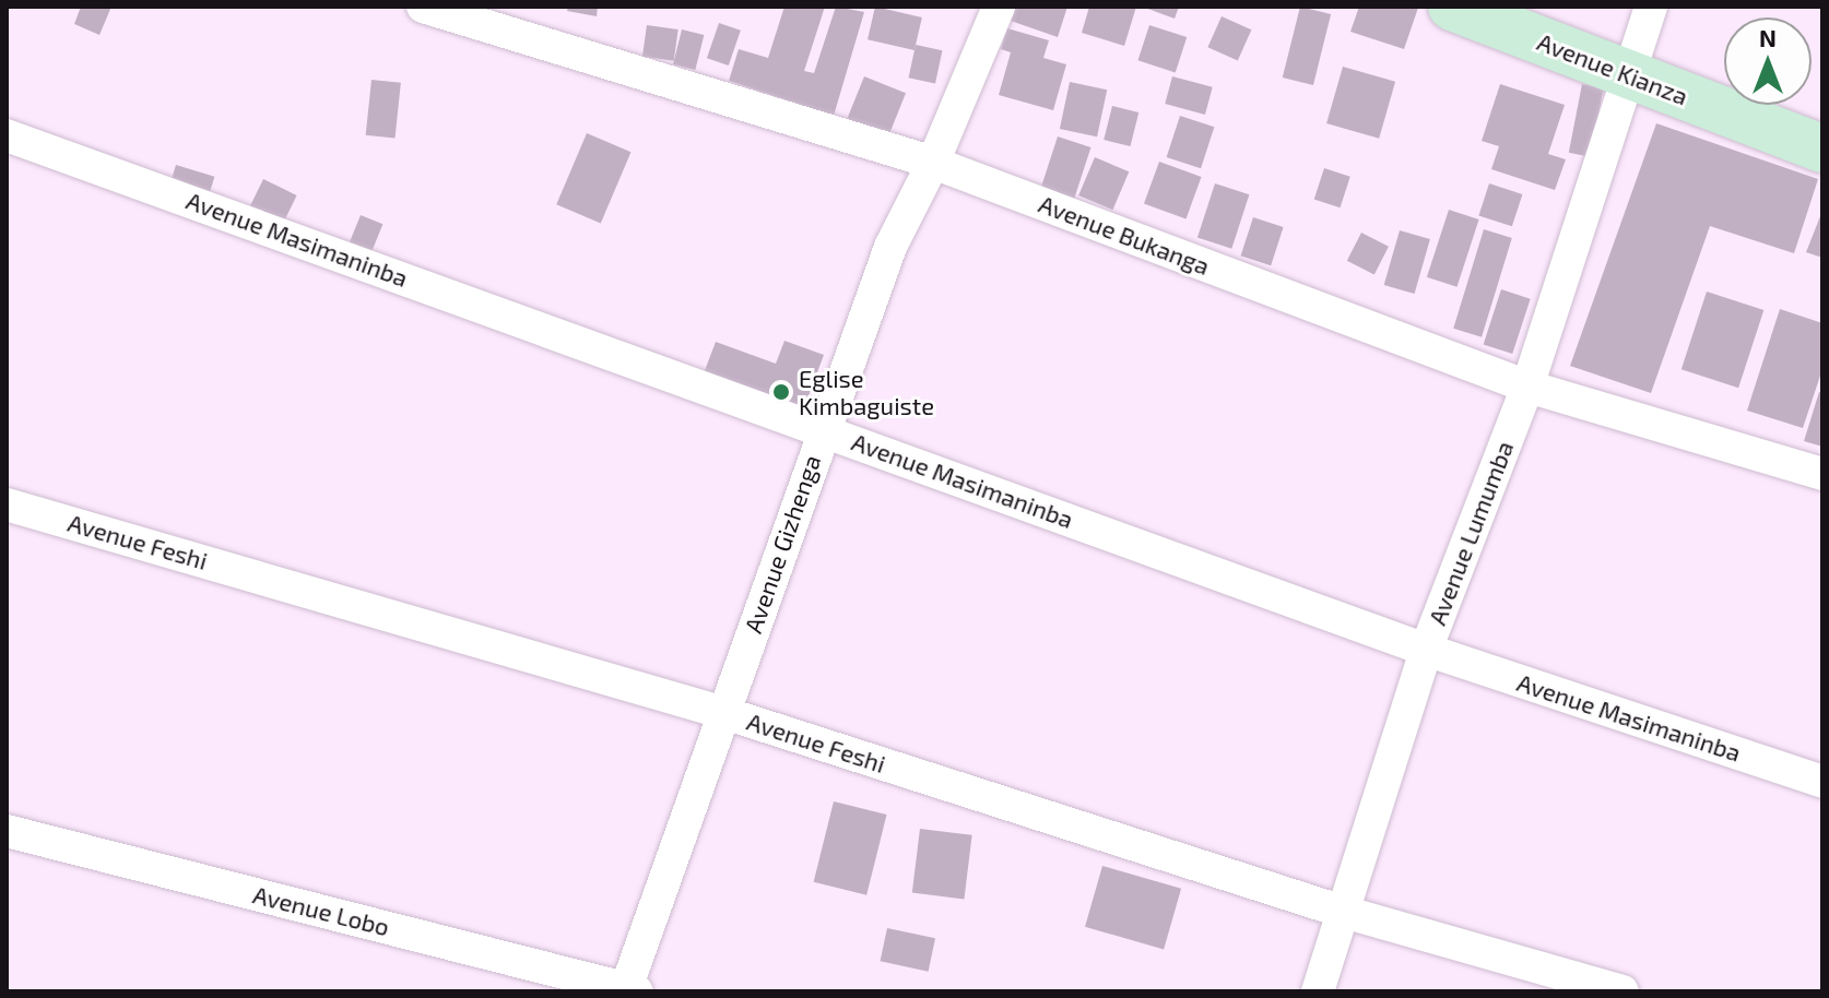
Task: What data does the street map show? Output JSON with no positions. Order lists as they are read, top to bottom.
{
  "streets": {
    "street": [
      "Avenue Kianza",
      "Avenue Bukanga",
      "Avenue Masimaninba",
      "Avenue Lumumba",
      "Avenue Feshi",
      "Avenue Gizhenga",
      "Avenue Lobo"
    ]
  },
  "crossings": [
    ["Avenue Kianza", "Avenue Lumumba"],
    ["Avenue Bukanga", "Avenue Lumumba"],
    ["Avenue Bukanga", "Avenue Gizhenga"],
    ["Avenue Masimaninba", "Avenue Lumumba"],
    ["Avenue Masimaninba", "Avenue Gizhenga"],
    ["Avenue Lumumba", "Avenue Feshi"],
    ["Avenue Feshi", "Avenue Gizhenga"],
    ["Avenue Gizhenga", "Avenue Lobo"]
  ],
  "places": ["Eglise Kimbaguiste"],
  "north": "top"
}
